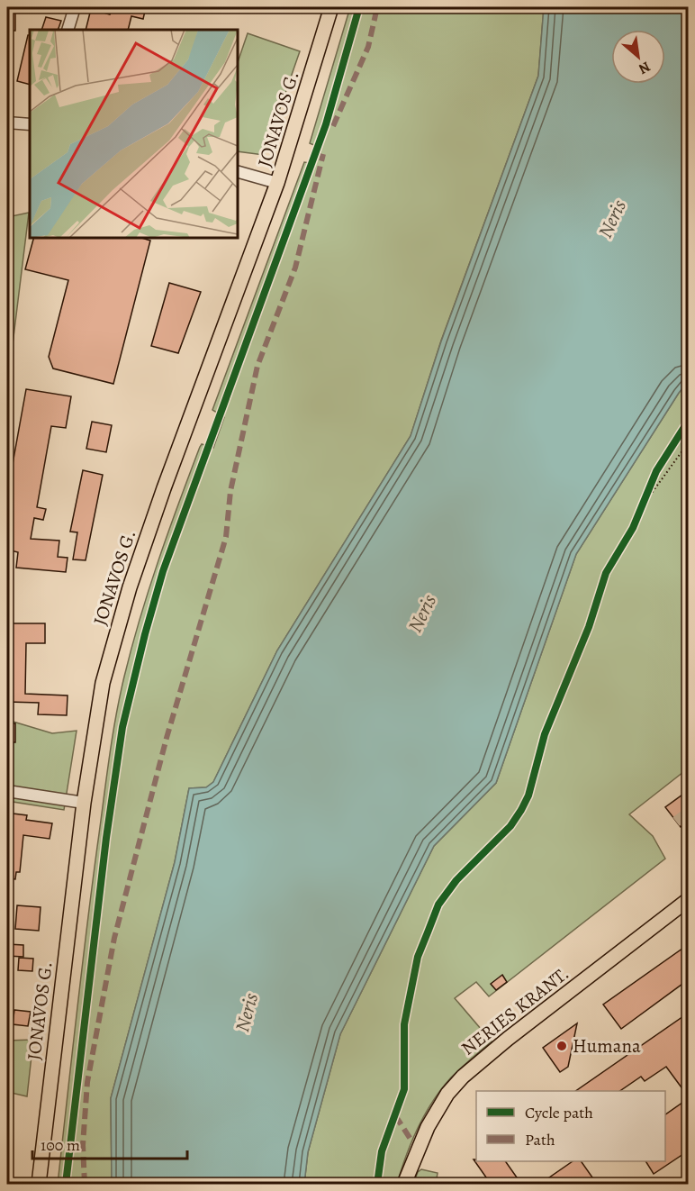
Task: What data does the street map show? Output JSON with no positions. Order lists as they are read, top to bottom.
{
  "streets": {
    "main road": ["JONAVOS G.", "NERIES KRANT."]
  },
  "water": ["Neris"],
  "places": ["Humana"],
  "legend": ["Cycle path", "Path"],
  "scale_bar": "100 m",
  "north": "bottom right"
}
